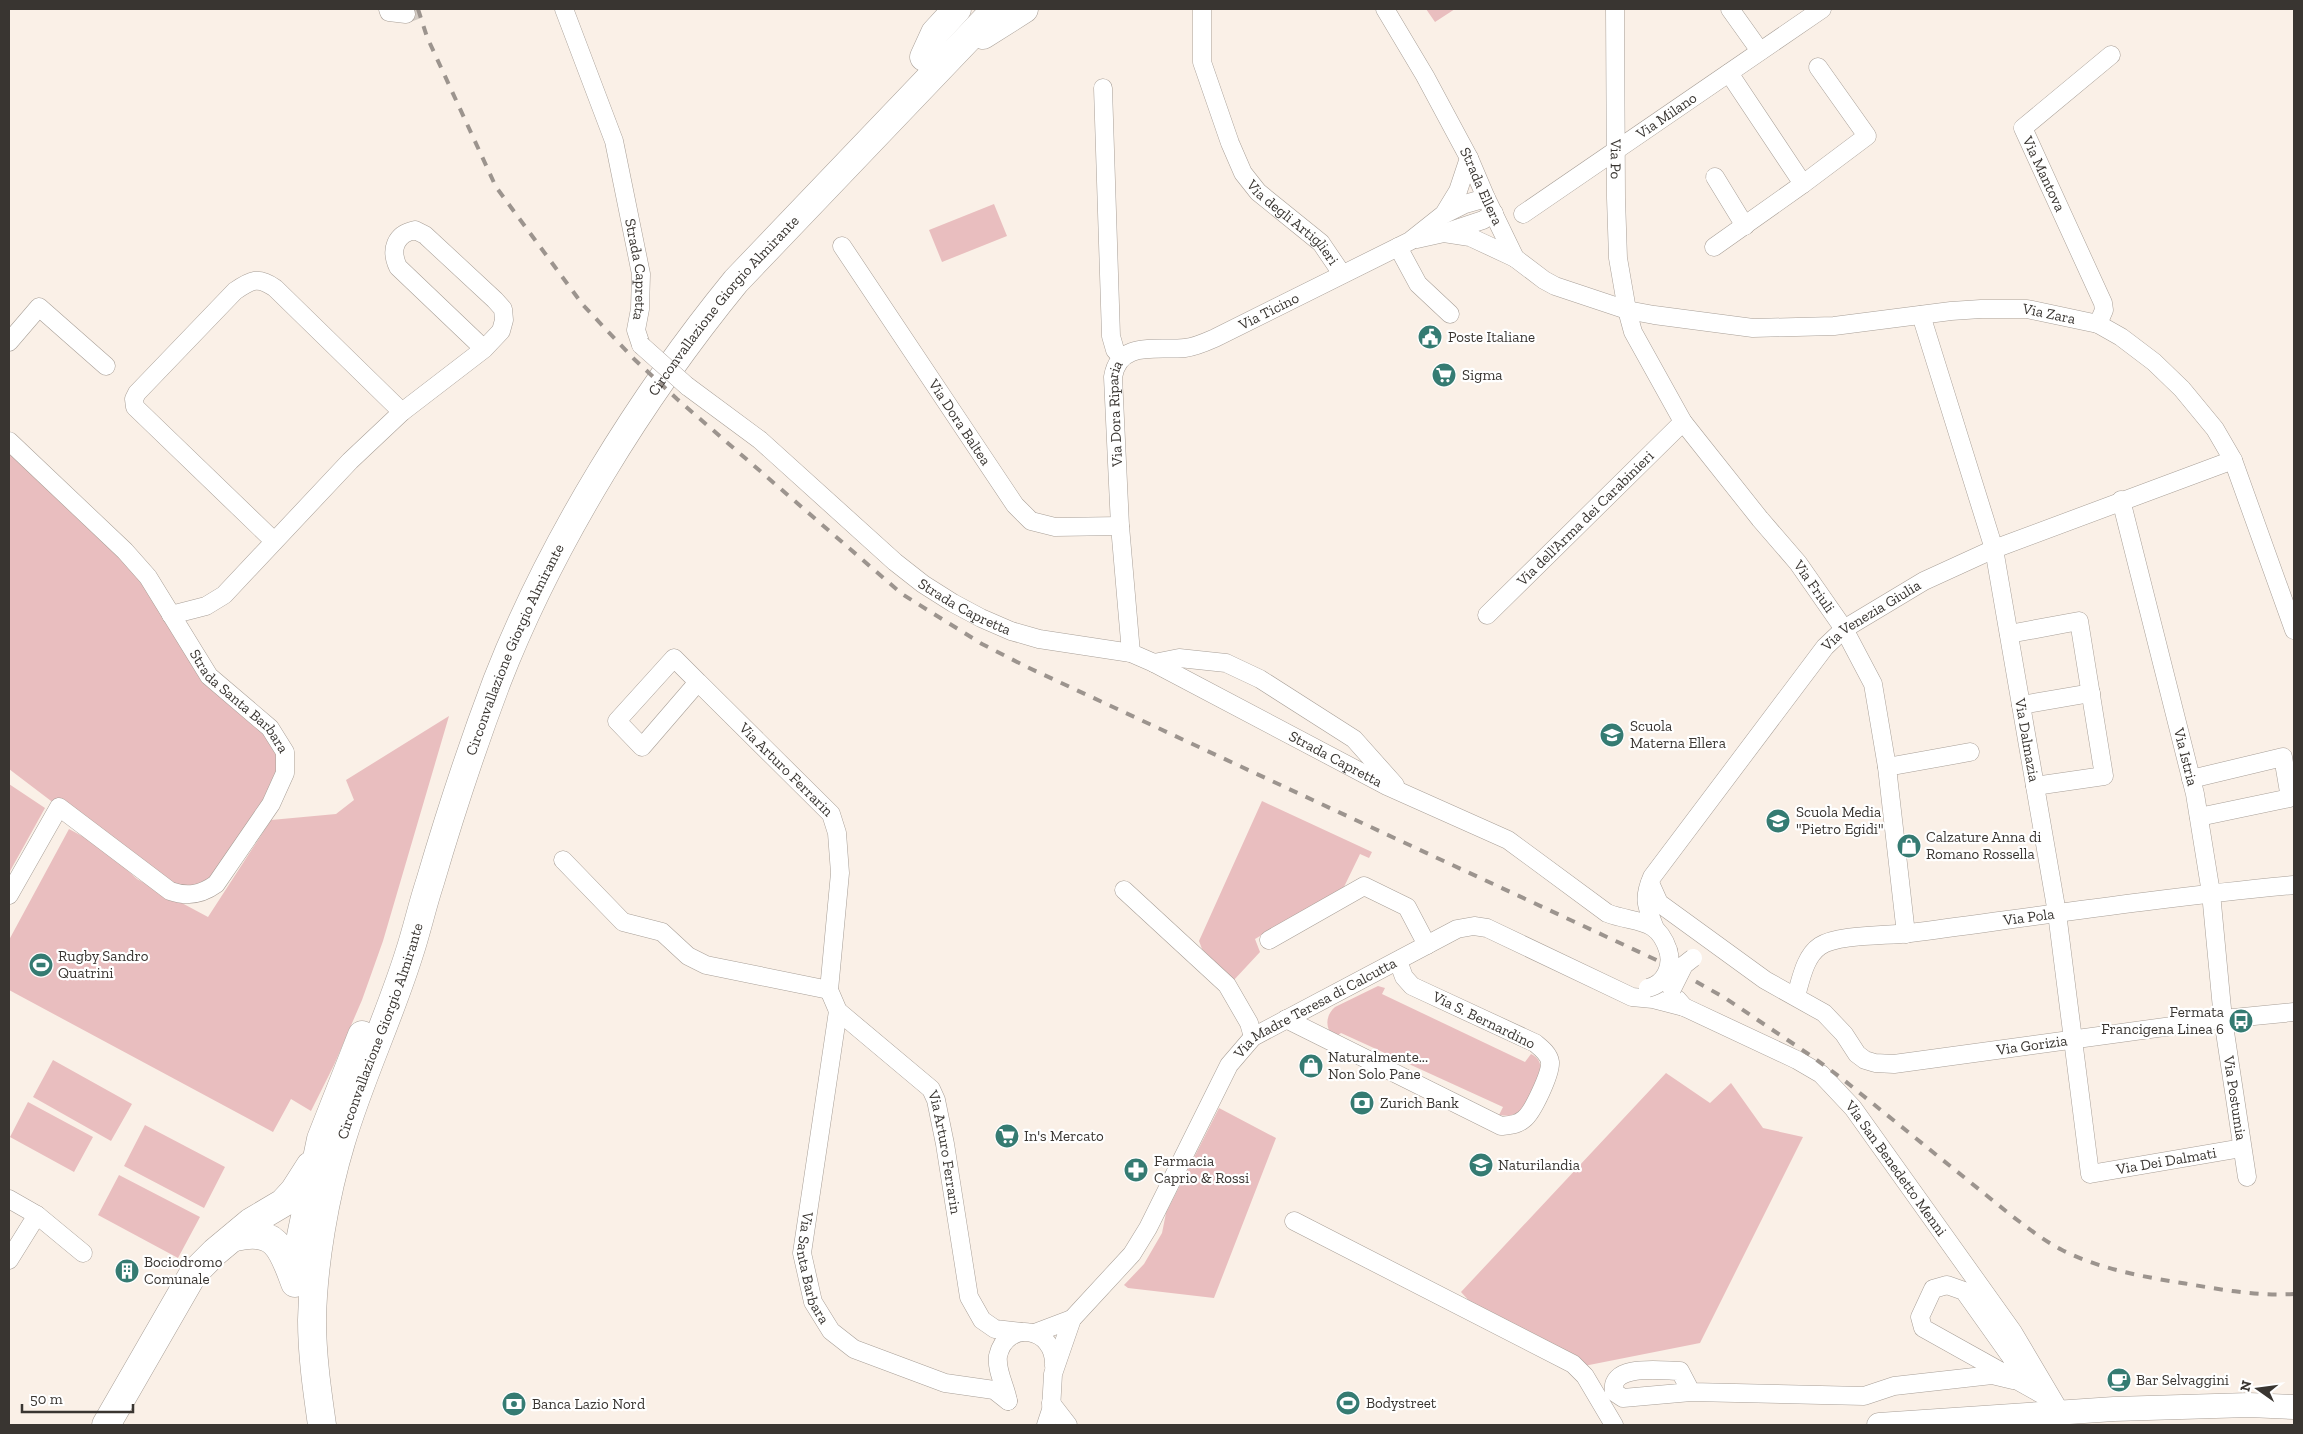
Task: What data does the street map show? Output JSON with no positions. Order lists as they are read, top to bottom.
{
  "streets": {
    "highway": ["Circonvallazione Giorgio Almirante"],
    "street": [
      "Via Milano",
      "Via Po",
      "Via Mantova",
      "Strada Ellera",
      "Via degli Artiglieri",
      "Strada Capretta",
      "Via Ticino",
      "Via Zara",
      "Via Dora Riparia",
      "Via Dora Baltea",
      "Via dell'Arma dei Carabinieri",
      "Via Friuli",
      "Via Venezia Giulia",
      "Strada Santa Barbara",
      "Via Dalmazia",
      "Via Istria",
      "Via Arturo Ferrarin",
      "Via Pola",
      "Via Madre Teresa di Calcutta",
      "Via S. Bernardino",
      "Via Gorizia",
      "Via Postumia",
      "Via Dei Dalmati",
      "Via San Benedetto Menni",
      "Via Santa Barbara"
    ]
  },
  "crossings": [
    ["Via Milano", "Via Po"],
    ["Via Po", "Strada Ellera"],
    ["Via Po", "Via Zara"],
    ["Via Po", "Via Friuli"],
    ["Via Mantova", "Via Zara"],
    ["Strada Ellera", "Via Zara"],
    ["Strada Ellera", "Via Friuli"],
    ["Via degli Artiglieri", "Via Ticino"],
    ["Strada Capretta", "Via Dora Riparia"],
    ["Strada Capretta", "Via Venezia Giulia"],
    ["Via Ticino", "Via Dora Riparia"],
    ["Via Zara", "Via Friuli"],
    ["Via Zara", "Via Venezia Giulia"],
    ["Via Zara", "Via Dalmazia"],
    ["Via Dora Riparia", "Via Dora Baltea"],
    ["Via dell'Arma dei Carabinieri", "Via Friuli"],
    ["Via Friuli", "Via Venezia Giulia"],
    ["Via Friuli", "Via Pola"],
    ["Via Venezia Giulia", "Via Dalmazia"],
    ["Via Venezia Giulia", "Via Istria"],
    ["Via Venezia Giulia", "Via Gorizia"],
    ["Via Dalmazia", "Via Pola"],
    ["Via Dalmazia", "Via Gorizia"],
    ["Via Dalmazia", "Via Dei Dalmati"],
    ["Via Istria", "Via Pola"],
    ["Via Istria", "Via Gorizia"],
    ["Via Istria", "Via Postumia"],
    ["Via Arturo Ferrarin", "Via Santa Barbara"],
    ["Via Pola", "Via Gorizia"],
    ["Via Madre Teresa di Calcutta", "Via S. Bernardino"],
    ["Via Gorizia", "Via Postumia"],
    ["Via Postumia", "Via Dei Dalmati"]
  ],
  "places": {
    "public building": ["Poste Italiane"],
    "supermarket": ["Sigma", "In's Mercato"],
    "school or university": ["Scuola Materna Ellera", "Scuola Media \"Pietro Egidi\"", "Naturilandia"],
    "shop": ["Calzature Anna di Romano Rossella", "Naturalmente... Non Solo Pane"],
    "sports": ["Rugby Sandro Quatrini", "Bodystreet"],
    "bus stop": ["Fermata Francigena Linea 6"],
    "bank": ["Zurich Bank", "Banca Lazio Nord"],
    "pharmacy": ["Farmacia Caprio & Rossi"],
    "building": ["Bociodromo Comunale"],
    "cafe": ["Bar Selvaggini"]
  },
  "scale_bar": "50 m",
  "north": "left"
}
